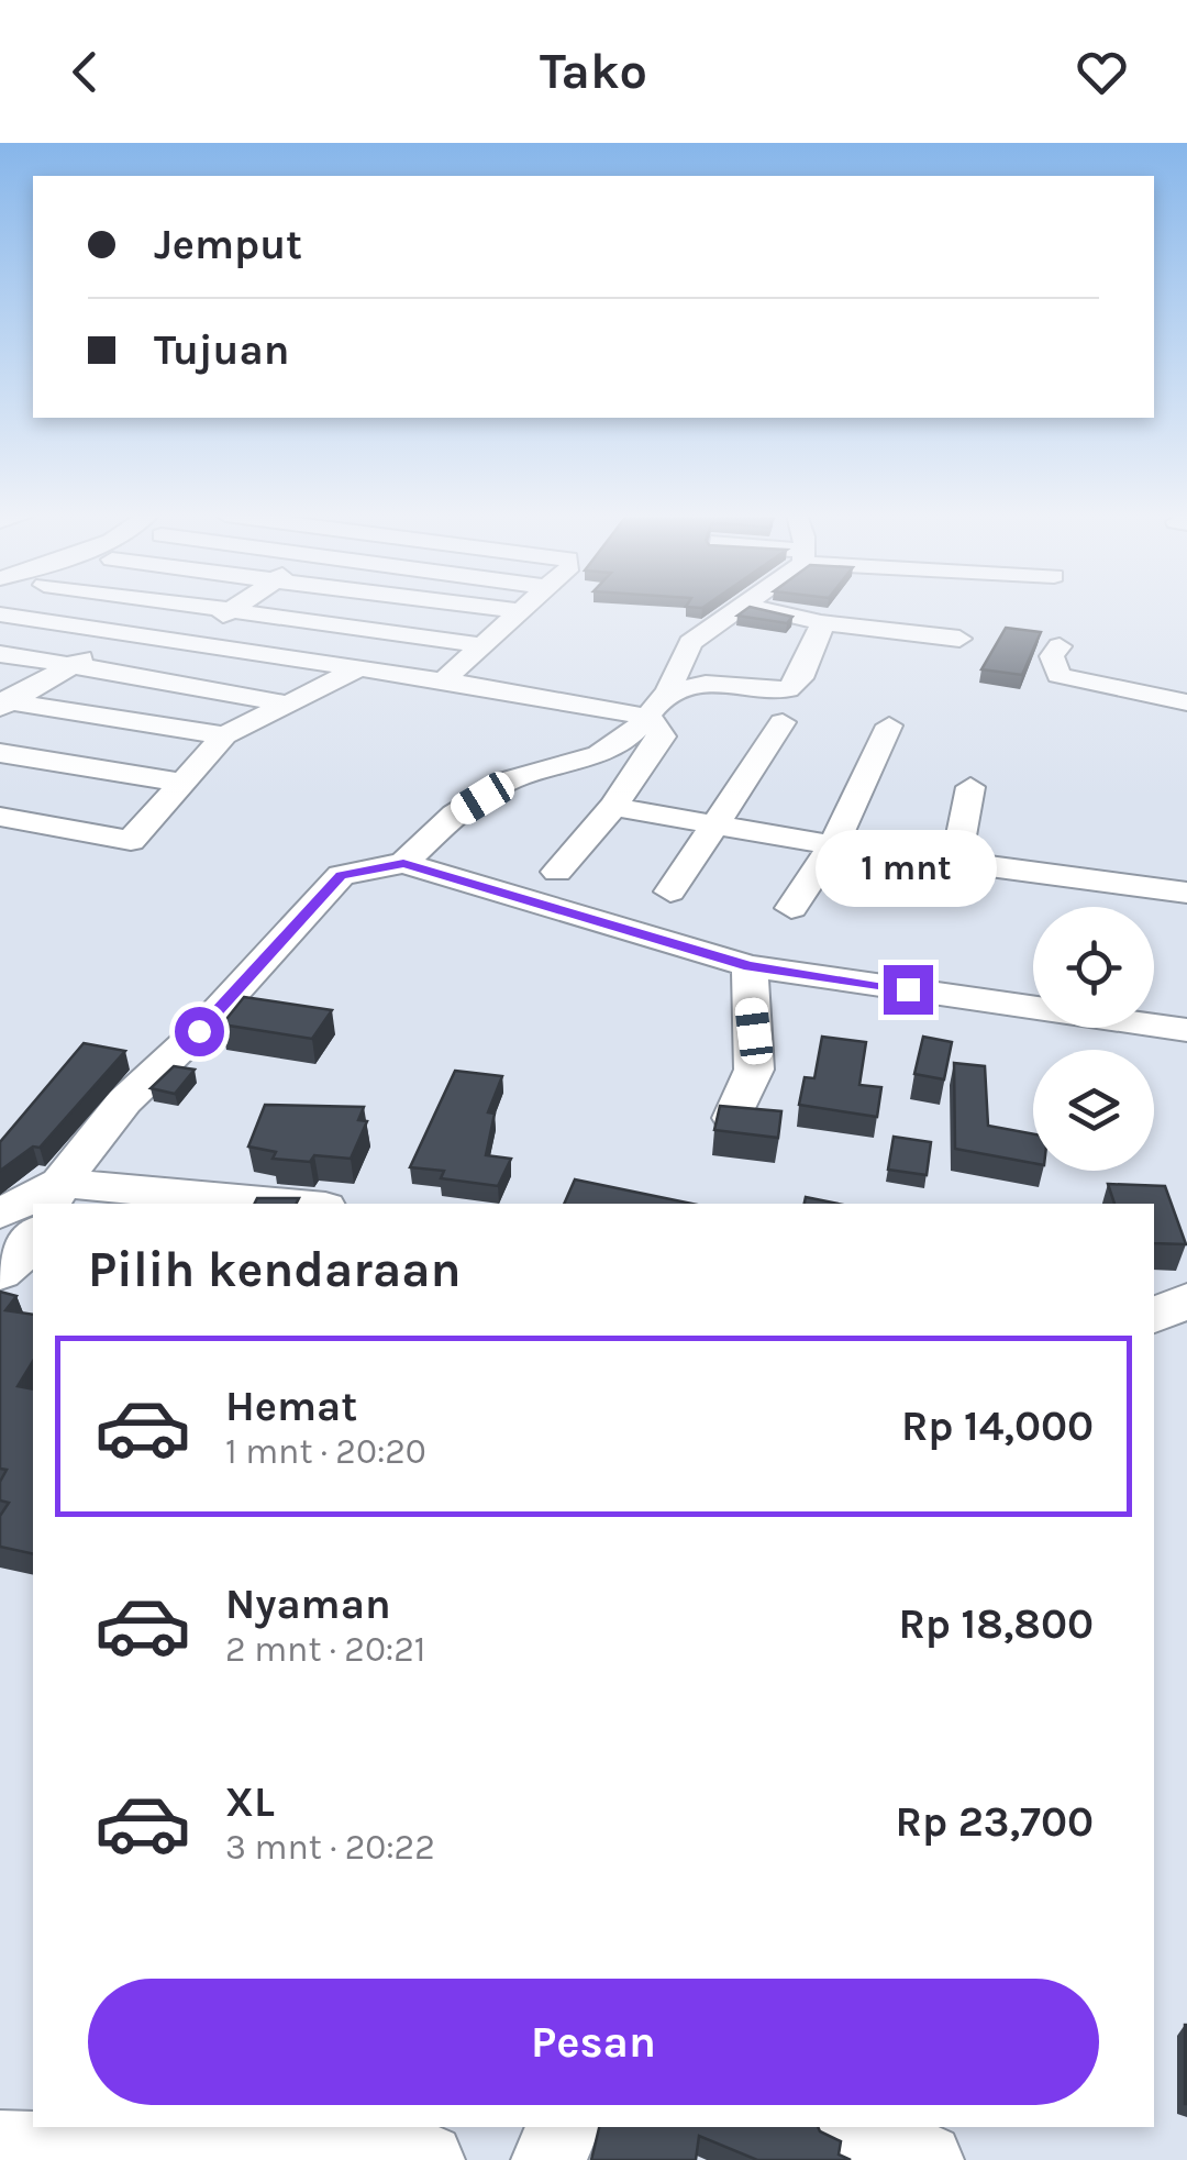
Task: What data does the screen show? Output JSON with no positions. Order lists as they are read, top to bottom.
{
  "page": {
    "header": "Tako",
    "banner": ["Jemput", "Tujuan"],
    "bubble": "1 mnt",
    "heading": "Pilih kendaraan",
    "list": [
      {
        "name": "Hemat",
        "note": "1 mnt · 20:20",
        "value": "Rp 14,000"
      },
      {
        "name": "Nyaman",
        "note": "2 mnt · 20:21",
        "value": "Rp 18,800"
      },
      {
        "name": "XL",
        "note": "3 mnt · 20:22",
        "value": "Rp 23,700"
      }
    ],
    "buttons": "Pesan"
  }
}
